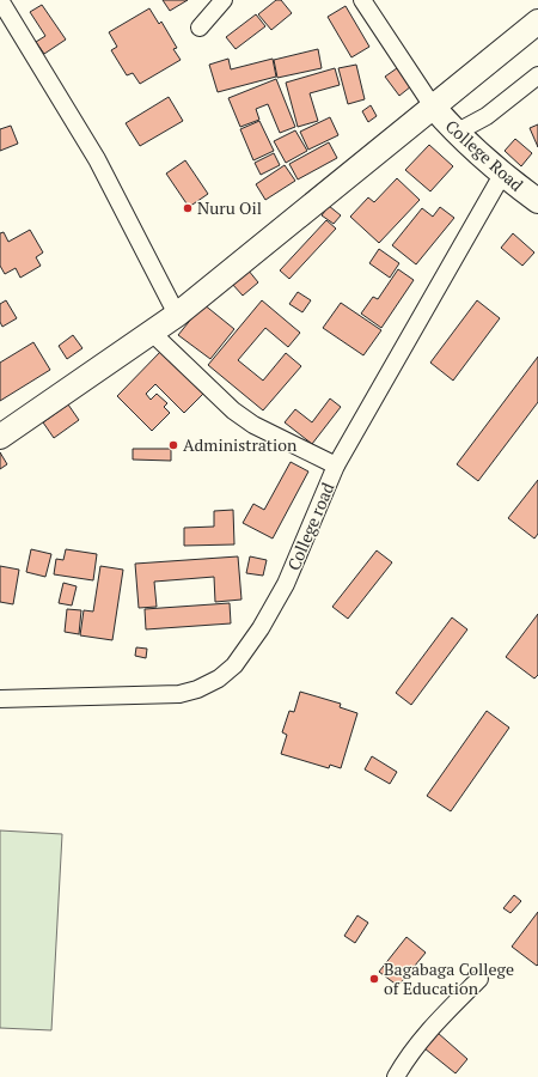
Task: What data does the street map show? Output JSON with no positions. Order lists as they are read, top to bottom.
{
  "streets": {
    "street": ["College Road", "College road"]
  },
  "crossings": [
    ["College Road", "College road"]
  ],
  "places": ["Nuru Oil", "Administration", "Bagabaga College of Education"]
}
